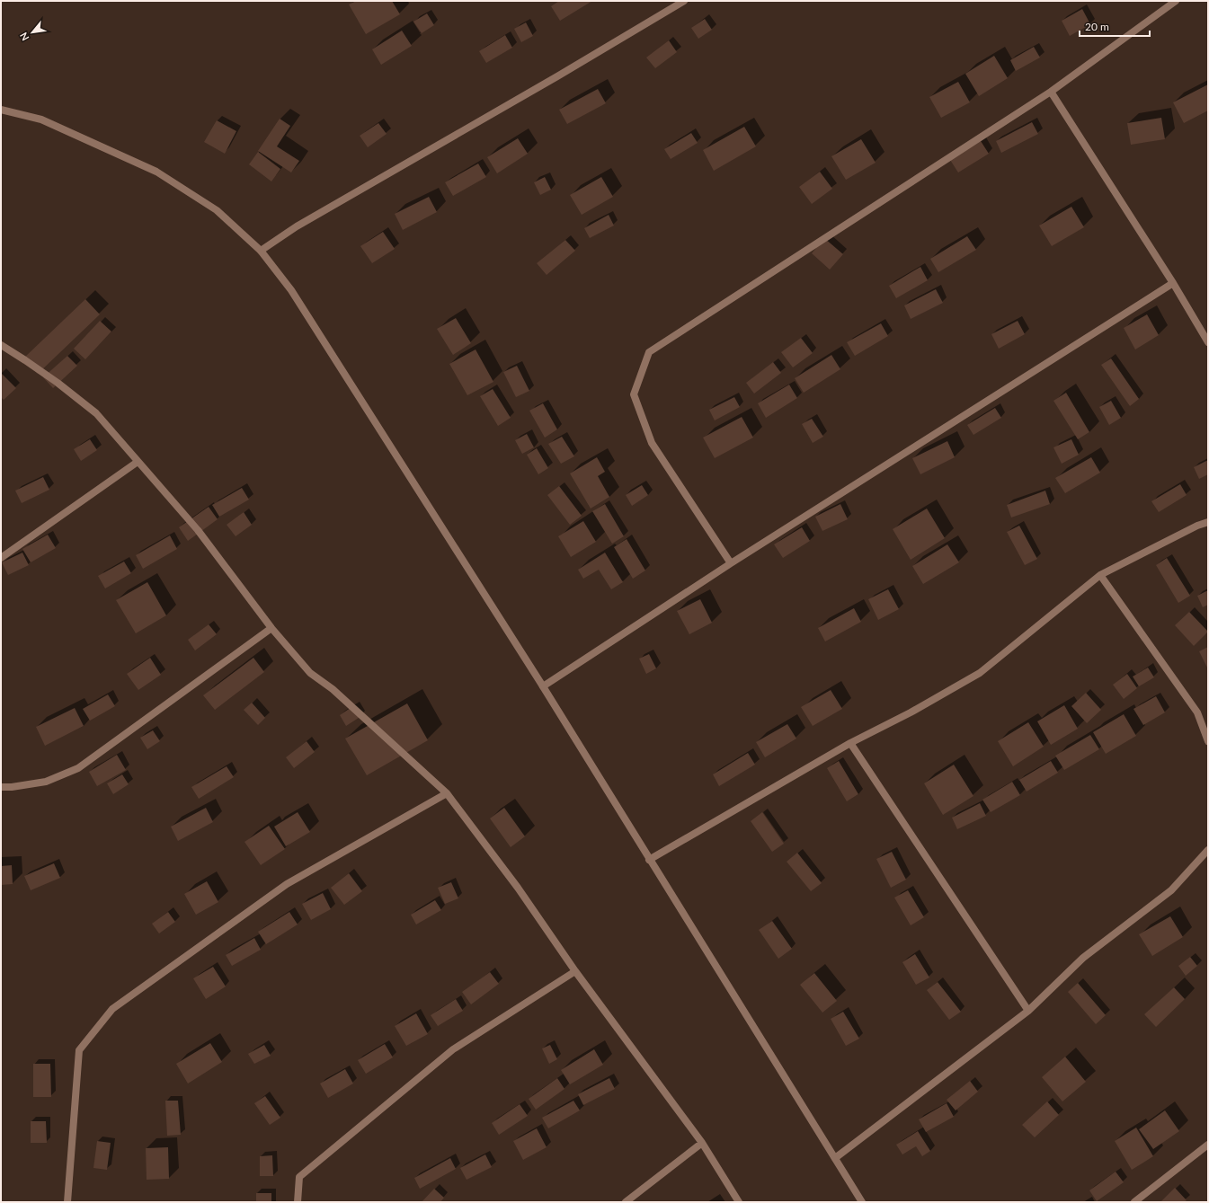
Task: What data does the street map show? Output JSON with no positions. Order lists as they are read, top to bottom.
{
  "scale_bar": "20 m",
  "north": "bottom left"
}
